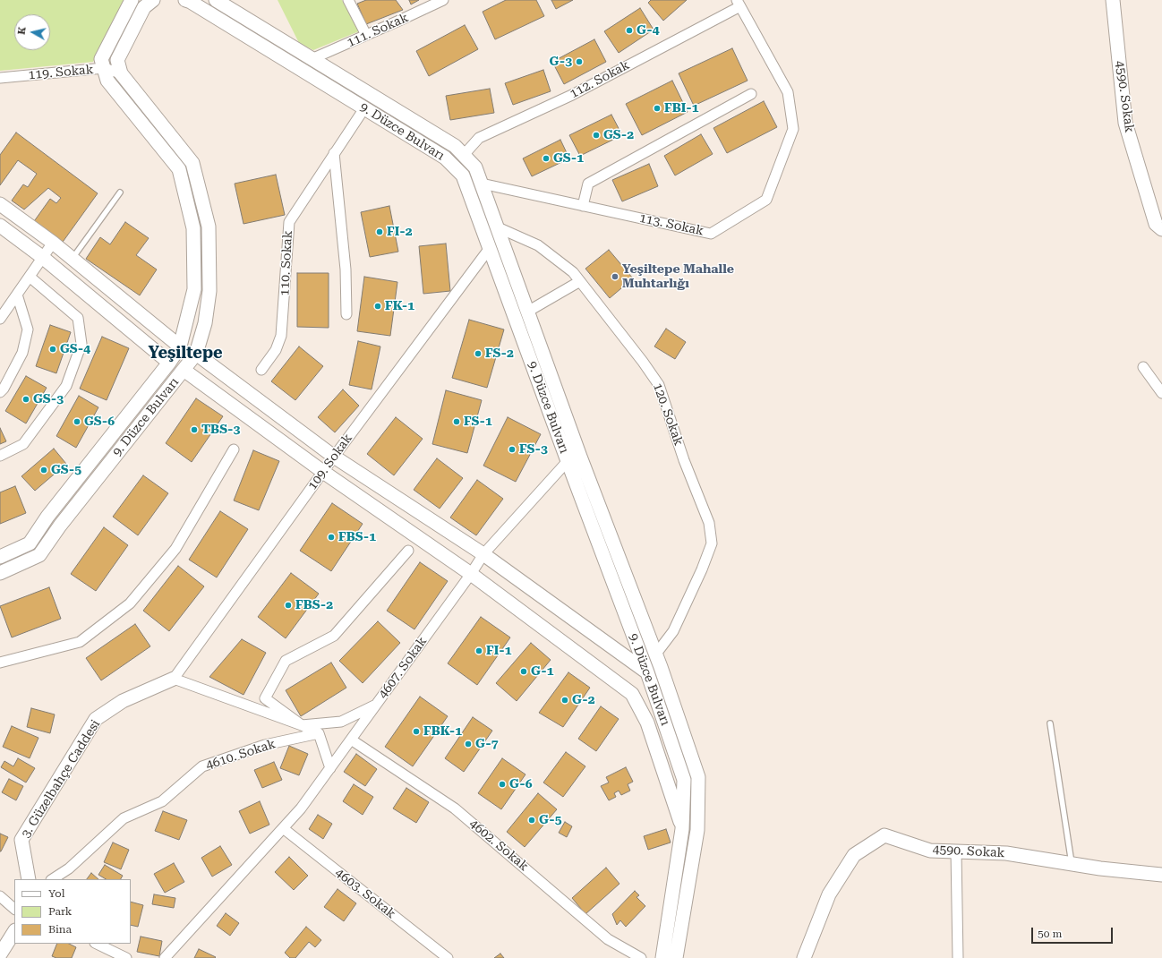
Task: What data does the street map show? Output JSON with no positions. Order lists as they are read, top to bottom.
{
  "streets": {
    "main road": ["4590. Sokak", "9. Düzce Bulvarı", "3. Güzelbahçe Caddesi"],
    "street": [
      "111. Sokak",
      "119. Sokak",
      "112. Sokak",
      "113. Sokak",
      "110. Sokak",
      "120. Sokak",
      "109. Sokak",
      "4607. Sokak",
      "4610. Sokak",
      "4602. Sokak",
      "4603. Sokak"
    ]
  },
  "crossings": [
    ["111. Sokak", "9. Düzce Bulvarı"],
    ["119. Sokak", "9. Düzce Bulvarı"],
    ["112. Sokak", "9. Düzce Bulvarı"],
    ["112. Sokak", "113. Sokak"],
    ["9. Düzce Bulvarı", "113. Sokak"],
    ["9. Düzce Bulvarı", "110. Sokak"],
    ["9. Düzce Bulvarı", "120. Sokak"],
    ["9. Düzce Bulvarı", "109. Sokak"],
    ["9. Düzce Bulvarı", "4607. Sokak"],
    ["109. Sokak", "3. Güzelbahçe Caddesi"],
    ["4607. Sokak", "4602. Sokak"],
    ["4607. Sokak", "4603. Sokak"]
  ],
  "districts": ["Yeşiltepe"],
  "places": [
    "G-4",
    "G-3",
    "FBI-1",
    "GS-2",
    "GS-1",
    "FI-2",
    "Yeşiltepe Mahalle Muhtarlığı",
    "FK-1",
    "GS-4",
    "FS-2",
    "GS-3",
    "GS-6",
    "FS-1",
    "TBS-3",
    "FS-3",
    "GS-5",
    "FBS-1",
    "FBS-2",
    "FI-1",
    "G-1",
    "G-2",
    "FBK-1",
    "G-7",
    "G-6",
    "G-5"
  ],
  "legend": ["Yol", "Park", "Bina"],
  "scale_bar": "50 m",
  "north": "left"
}
